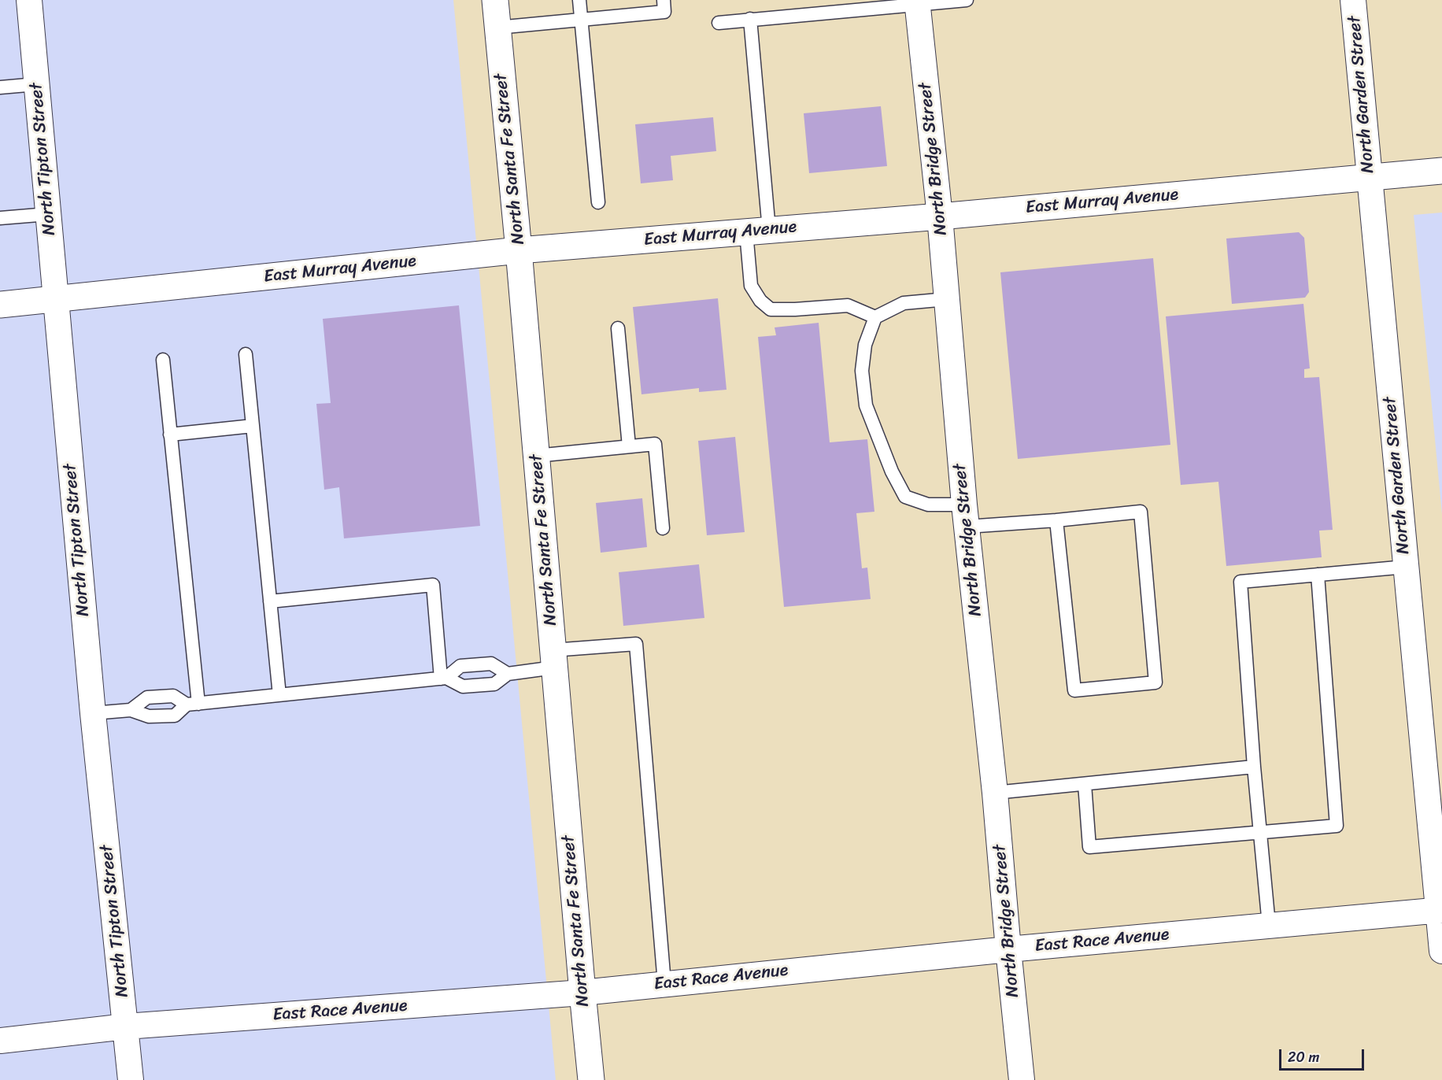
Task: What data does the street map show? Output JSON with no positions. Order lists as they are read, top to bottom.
{
  "streets": {
    "street": [
      "North Garden Street",
      "North Tipton Street",
      "North Santa Fe Street",
      "North Bridge Street",
      "East Murray Avenue",
      "East Race Avenue"
    ]
  },
  "crossings": [
    ["North Garden Street", "East Murray Avenue"],
    ["North Garden Street", "East Race Avenue"],
    ["North Tipton Street", "East Murray Avenue"],
    ["North Tipton Street", "East Race Avenue"],
    ["North Santa Fe Street", "East Murray Avenue"],
    ["North Santa Fe Street", "East Race Avenue"],
    ["North Bridge Street", "East Murray Avenue"],
    ["North Bridge Street", "East Race Avenue"]
  ],
  "scale_bar": "20 m"
}
